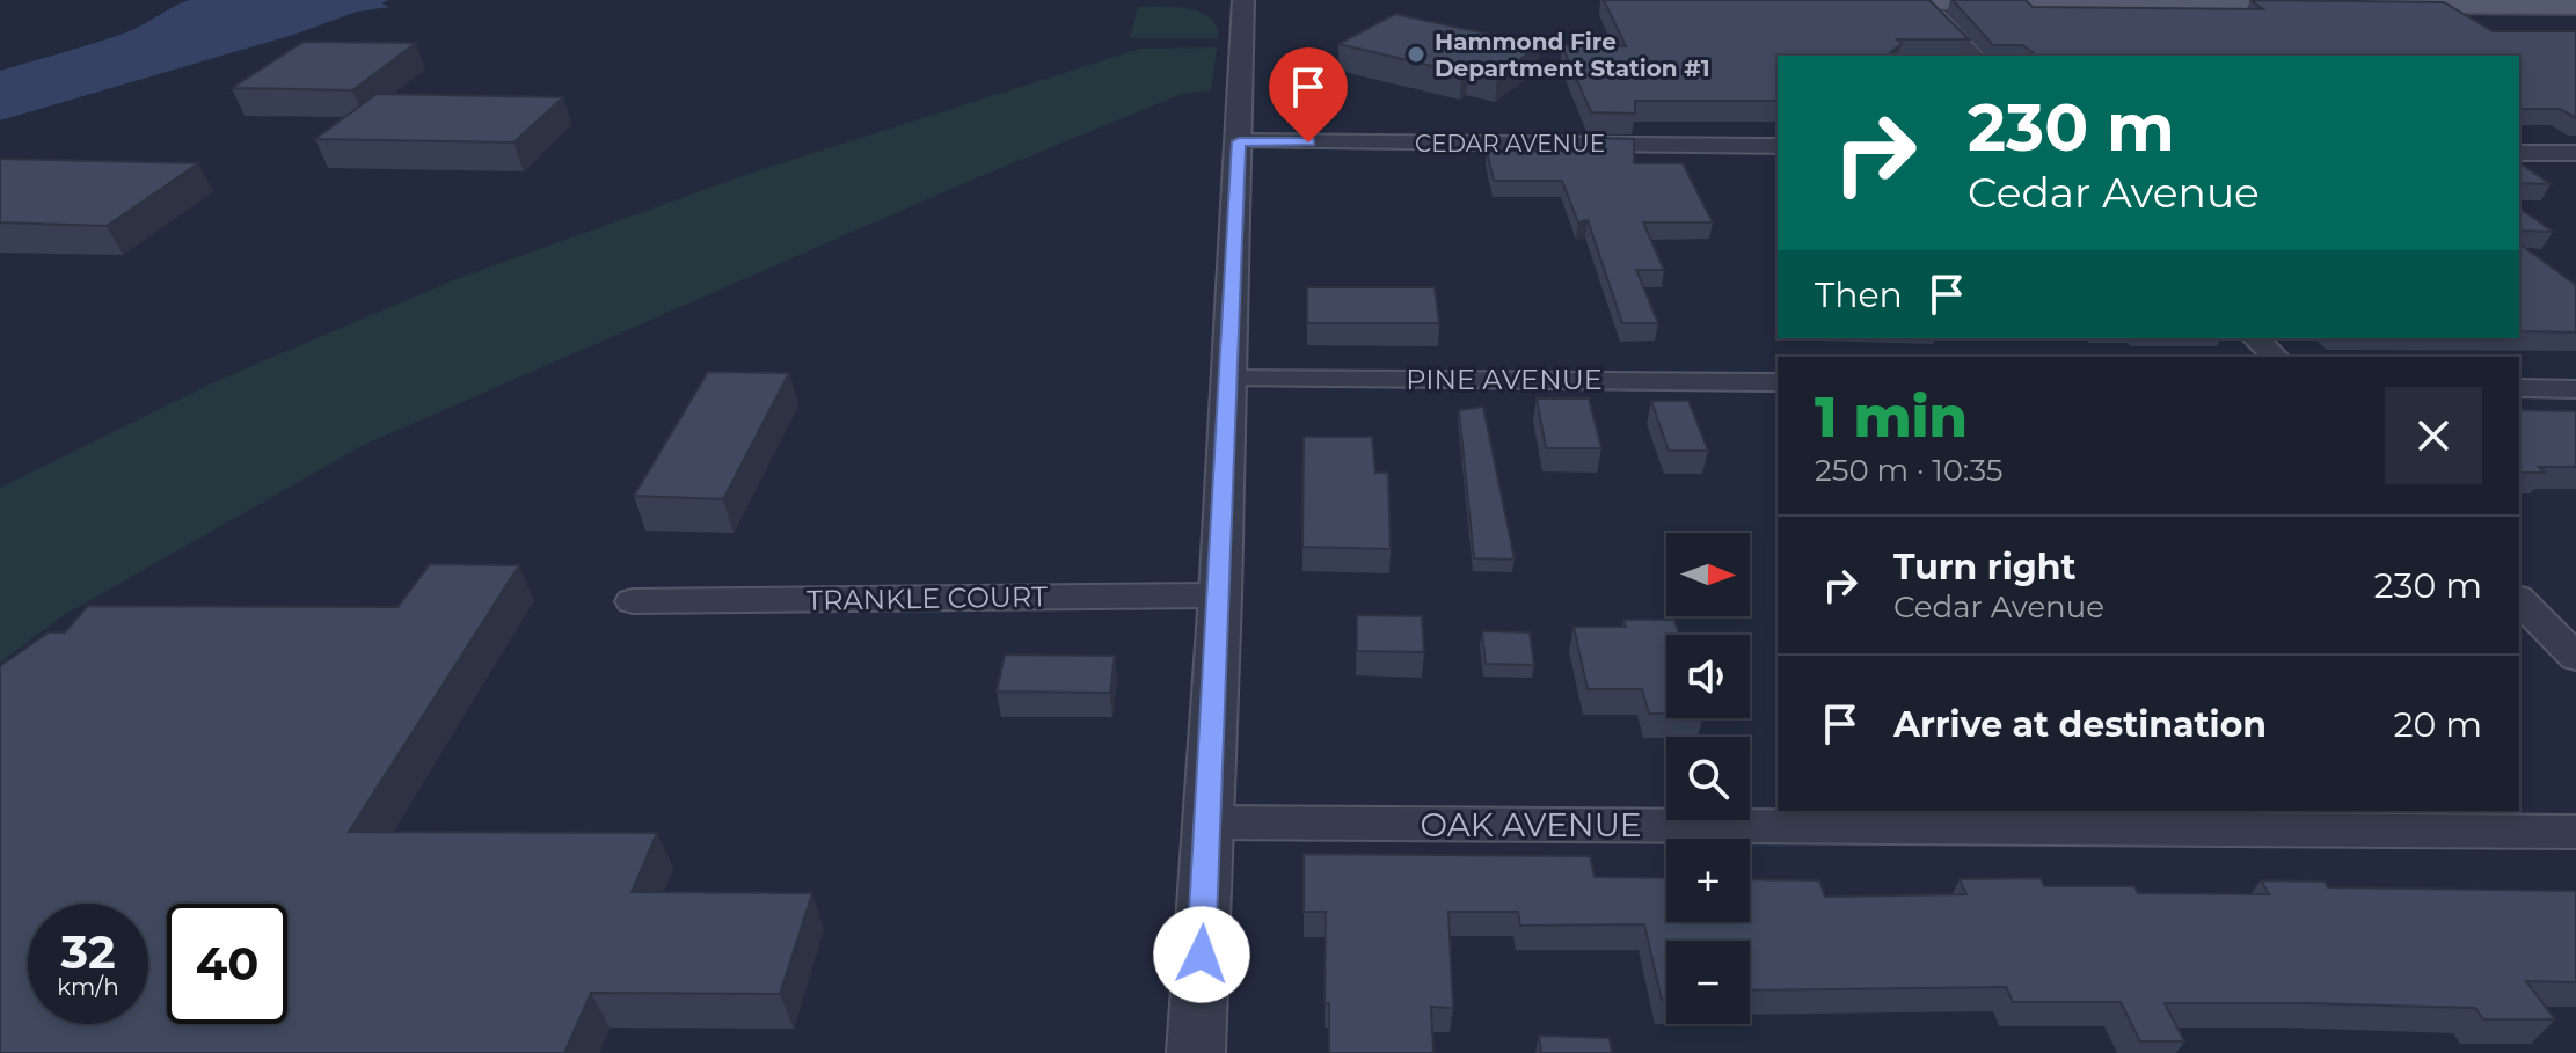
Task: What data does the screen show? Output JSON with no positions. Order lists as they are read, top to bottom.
{
  "streets": {
    "street": [
      "CEDAR AVENUE",
      "PINE AVENUE",
      "TRANKLE COURT",
      "OAK AVENUE"
    ]
  },
  "places": ["Hammond Fire Department Station #1"],
  "north": "right",
  "page": {
    "turn": ["230 m", "Cedar Avenue"],
    "then": "Then",
    "heading": ["1 min", "250 m · 10:35"],
    "list": [
      {
        "name": "Turn right",
        "note": "Cedar Avenue",
        "value": "230 m"
      },
      {
        "name": "Arrive at destination",
        "value": "20 m"
      }
    ],
    "map_buttons": ["+", "−"],
    "speed": "32 km/h",
    "limit": "40"
  }
}
